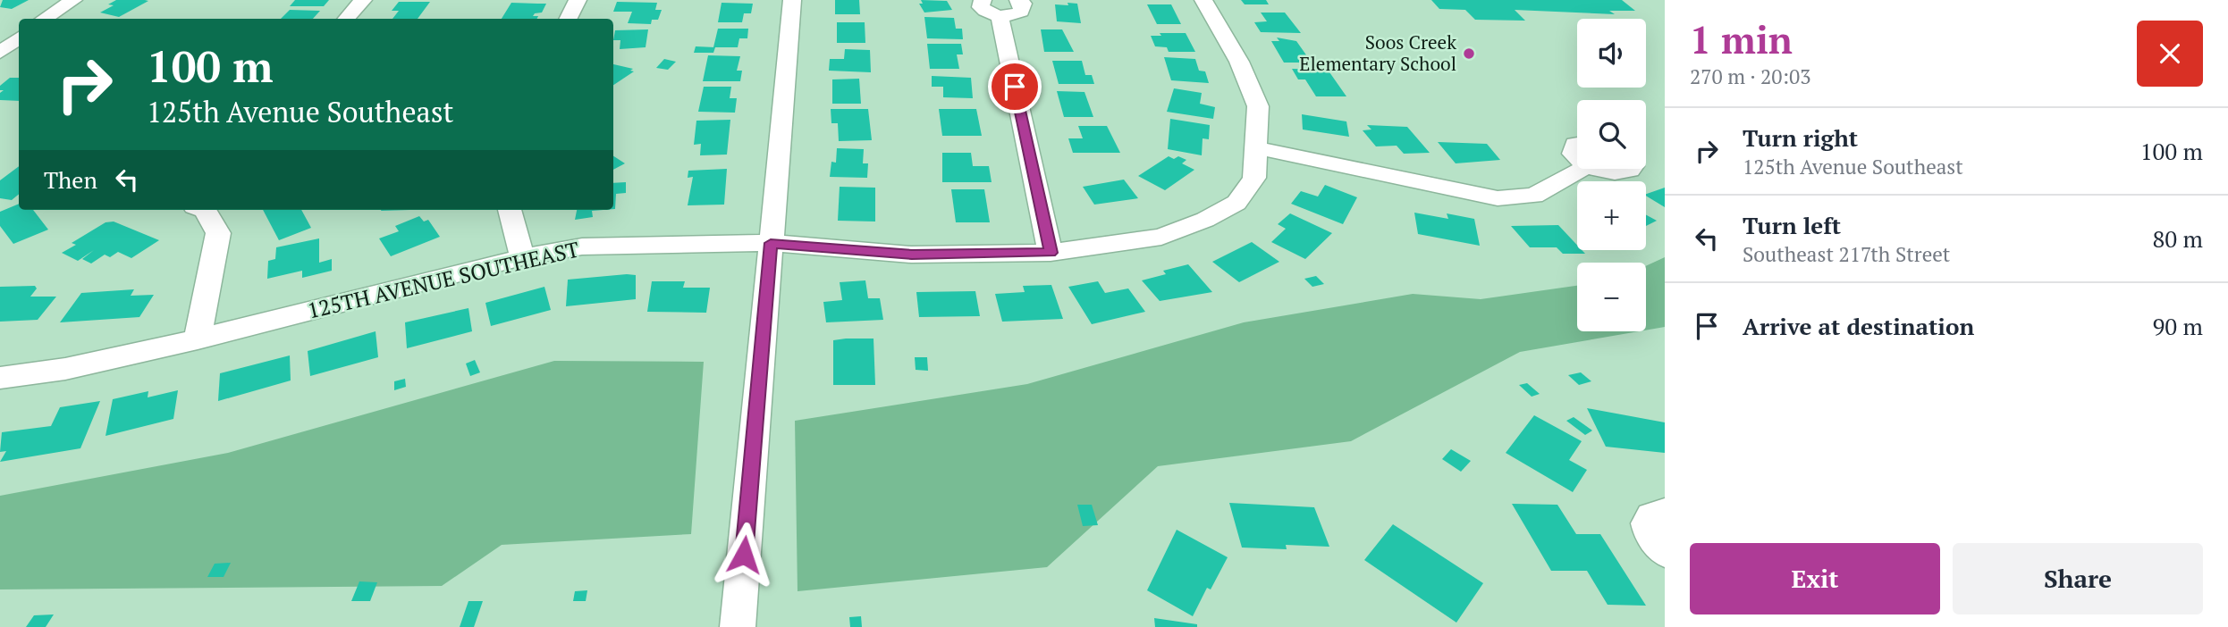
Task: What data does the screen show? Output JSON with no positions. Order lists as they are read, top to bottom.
{
  "streets": {
    "street": ["125TH AVENUE SOUTHEAST"]
  },
  "places": ["Soos Creek Elementary School"],
  "page": {
    "heading": ["1 min", "270 m · 20:03"],
    "map_buttons": ["+", "−"],
    "turn": ["100 m", "125th Avenue Southeast"],
    "list": [
      {
        "name": "Turn right",
        "note": "125th Avenue Southeast",
        "value": "100 m"
      },
      {
        "name": "Turn left",
        "note": "Southeast 217th Street",
        "value": "80 m"
      },
      {
        "name": "Arrive at destination",
        "value": "90 m"
      }
    ],
    "then": "Then",
    "buttons": ["Exit", "Share"]
  }
}
